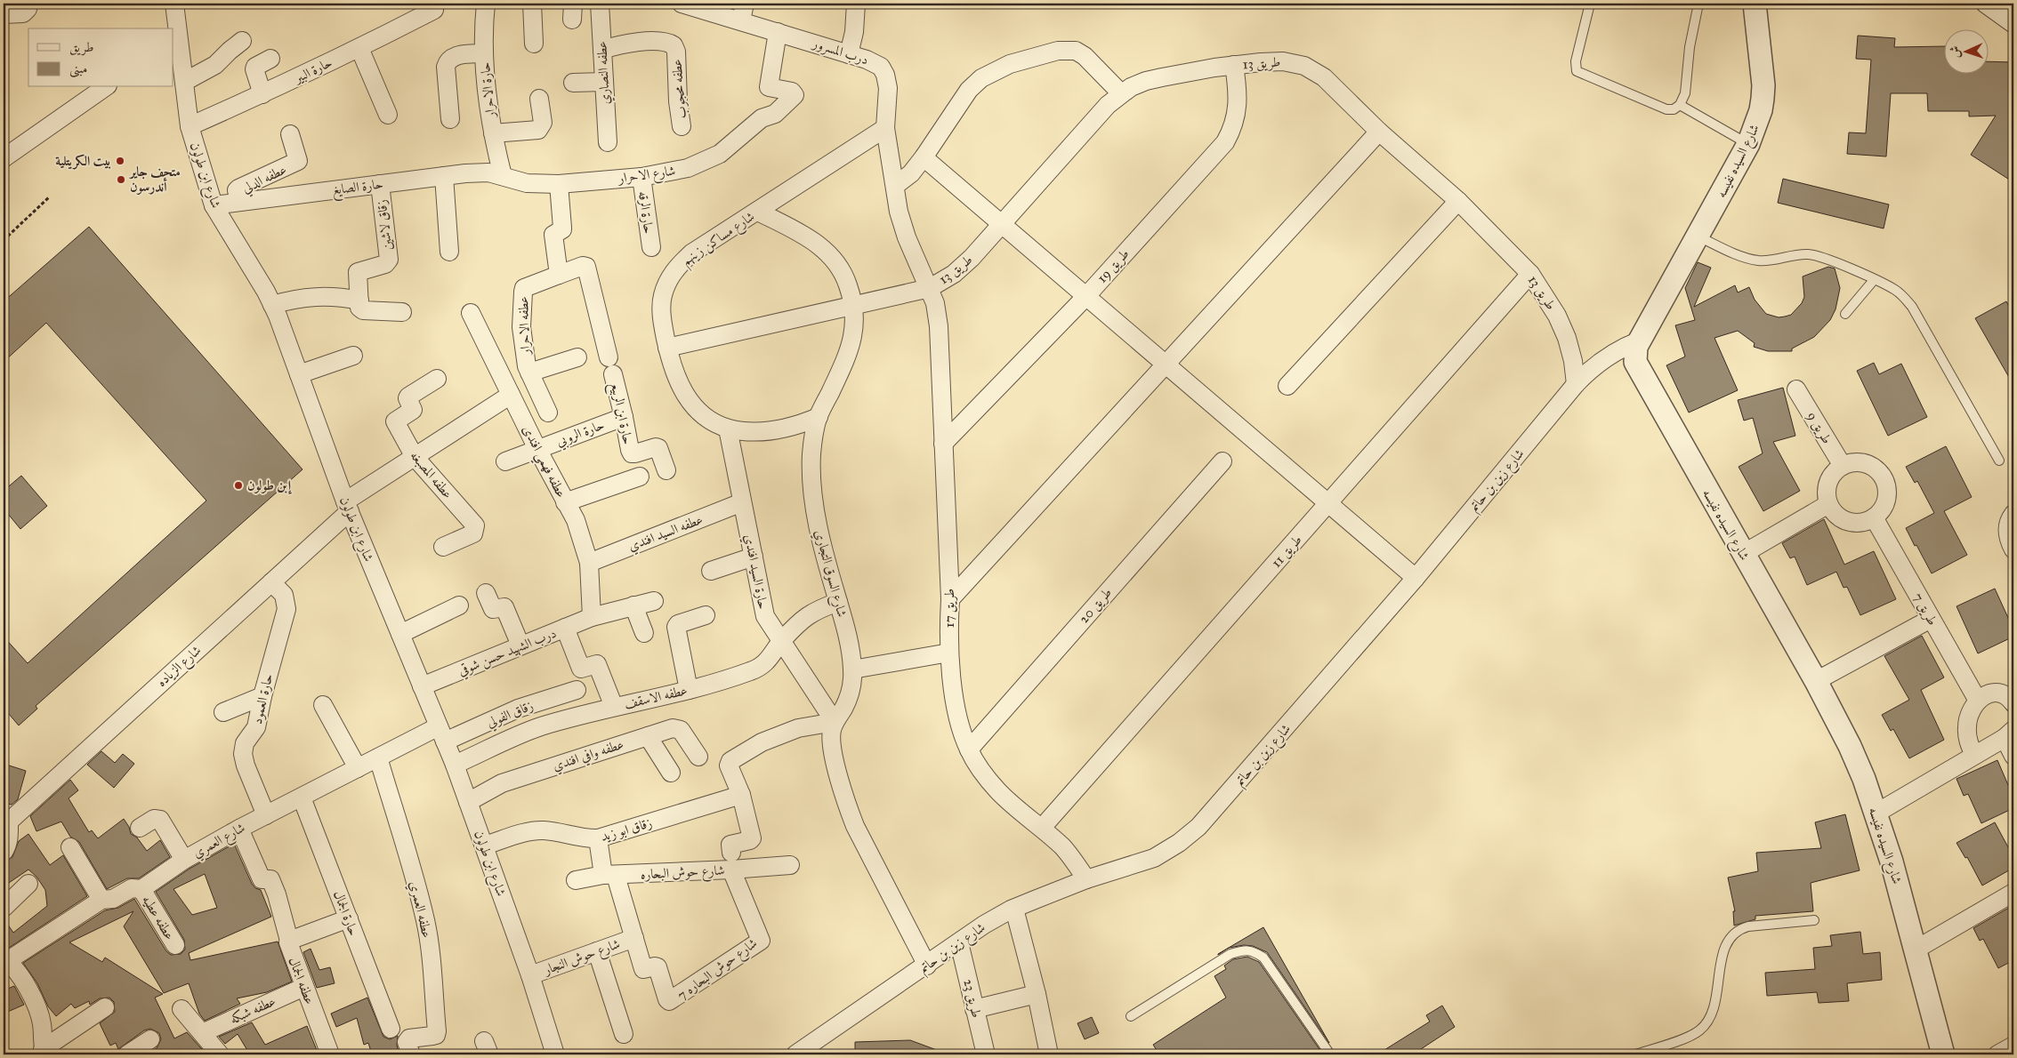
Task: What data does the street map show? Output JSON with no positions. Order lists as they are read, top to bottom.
{
  "streets": {
    "street": [
      "درب المسرور",
      "طريق 13",
      "حارة البير",
      "عطفه النصاري",
      "عطفه محجوب",
      "حارة الاحرار",
      "شارع السيده نفيسه",
      "شارع الاحرار",
      "شارع ابن طولون",
      "عطفه الدلي",
      "حارة الصايغ",
      "حارة الرقه",
      "زقاق لاشين",
      "شارع مساكن زينهم",
      "طريق 19",
      "عطفه الاحرار",
      "حارة ابن الربيع",
      "طريق 9",
      "حارة الروبي",
      "عطفه فهمي افندى",
      "عطفه المصبغه",
      "شارع زين بن حاتم",
      "عطفه السيد افندي",
      "طريق 11",
      "حارة السيد افندي",
      "شارع السوق التجاري",
      "طريق 20",
      "طريق 17",
      "طريق 7",
      "درب الشهيد حسن شوقي",
      "شارع الزياده",
      "عطفه الاسقف",
      "حارة العمود",
      "زقاق الفولي",
      "عطفه وافي افندي",
      "زقاق ابو زيد",
      "شارع العمري",
      "شارع حوش البحاره",
      "عطفه العمري",
      "حارة الجمال",
      "عطفه عطيه",
      "شارع حوش النجار",
      "شارع حوش البحاره 7",
      "عطفه الجمال",
      "طريق 23",
      "عطفه شبكه"
    ]
  },
  "crossings": [
    ["درب المسرور", "طريق 13"],
    ["درب المسرور", "شارع الاحرار"],
    ["درب المسرور", "شارع مساكن زينهم"],
    ["درب المسرور", "طريق 17"],
    ["طريق 13", "شارع مساكن زينهم"],
    ["طريق 13", "طريق 19"],
    ["طريق 13", "شارع زين بن حاتم"],
    ["طريق 13", "طريق 11"],
    ["طريق 13", "شارع السوق التجاري"],
    ["طريق 13", "طريق 17"],
    ["حارة البير", "شارع ابن طولون"],
    ["عطفه النصاري", "عطفه محجوب"],
    ["حارة الاحرار", "شارع الاحرار"],
    ["حارة الاحرار", "حارة الصايغ"],
    ["شارع السيده نفيسه", "شارع زين بن حاتم"],
    ["شارع الاحرار", "حارة الصايغ"],
    ["شارع الاحرار", "حارة الرقه"],
    ["شارع ابن طولون", "حارة الصايغ"],
    ["شارع ابن طولون", "درب الشهيد حسن شوقي"],
    ["شارع ابن طولون", "شارع الزياده"],
    ["شارع ابن طولون", "عطفه الاسقف"],
    ["شارع ابن طولون", "زقاق الفولي"],
    ["شارع ابن طولون", "عطفه وافي افندي"],
    ["شارع ابن طولون", "زقاق ابو زيد"],
    ["شارع ابن طولون", "شارع العمري"],
    ["شارع ابن طولون", "شارع حوش النجار"],
    ["عطفه الدلي", "حارة الصايغ"],
    ["حارة الصايغ", "زقاق لاشين"],
    ["شارع مساكن زينهم", "حارة السيد افندي"],
    ["شارع مساكن زينهم", "شارع السوق التجاري"],
    ["طريق 19", "طريق 17"],
    ["عطفه الاحرار", "حارة ابن الربيع"],
    ["حارة ابن الربيع", "حارة الروبي"],
    ["طريق 9", "طريق 7"],
    ["حارة الروبي", "عطفه فهمي افندى"],
    ["عطفه فهمي افندى", "عطفه السيد افندي"],
    ["عطفه فهمي افندى", "درب الشهيد حسن شوقي"],
    ["عطفه فهمي افندى", "شارع الزياده"],
    ["عطفه المصبغه", "شارع الزياده"],
    ["شارع زين بن حاتم", "شارع السوق التجاري"],
    ["شارع زين بن حاتم", "طريق 17"],
    ["شارع زين بن حاتم", "طريق 23"],
    ["عطفه السيد افندي", "حارة السيد افندي"],
    ["طريق 11", "طريق 17"],
    ["حارة السيد افندي", "شارع السوق التجاري"],
    ["حارة السيد افندي", "عطفه الاسقف"],
    ["شارع السوق التجاري", "عطفه الاسقف"],
    ["طريق 20", "طريق 17"],
    ["شارع الزياده", "حارة العمود"],
    ["حارة العمود", "شارع العمري"],
    ["زقاق الفولي", "شارع العمري"],
    ["زقاق ابو زيد", "شارع حوش البحاره 7"],
    ["شارع العمري", "عطفه العمري"],
    ["شارع العمري", "حارة الجمال"],
    ["شارع العمري", "عطفه عطيه"],
    ["شارع حوش البحاره", "شارع حوش البحاره 7"],
    ["حارة الجمال", "عطفه الجمال"],
    ["شارع حوش النجار", "شارع حوش البحاره 7"],
    ["عطفه الجمال", "عطفه شبكه"]
  ],
  "places": ["بيت الكريتلية", "متحف جاير أندرسون", "إبن طولون"],
  "legend": ["طريق", "مبنى"],
  "north": "left"
}
